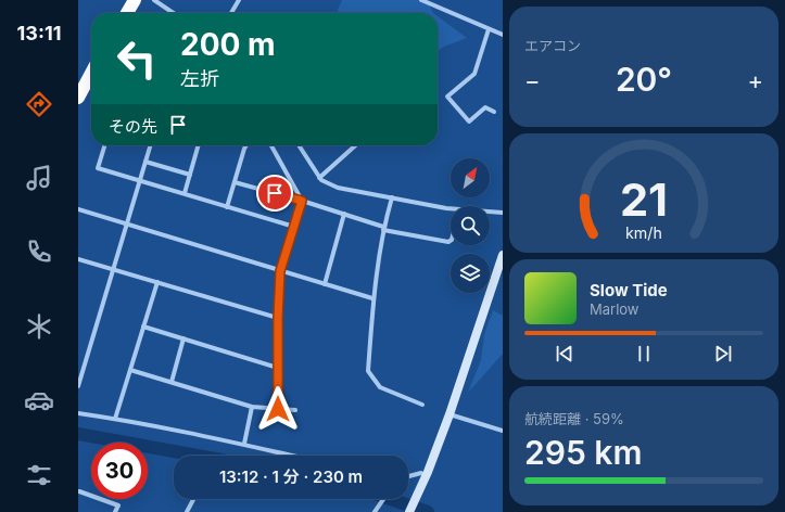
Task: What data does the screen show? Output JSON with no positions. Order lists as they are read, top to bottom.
{
  "north": "top right",
  "page": {
    "tabs": "13:11",
    "tile": [
      "エアコン",
      ["航続距離 · 59%", "295 km"]
    ],
    "turn": ["200 m", "左折"],
    "heat": ["−", "20°", "+"],
    "then": "その先",
    "song": ["Slow Tide", "Marlow"],
    "limit": "30",
    "trip": "13:12 · 1 分 · 230 m",
    "gauge": ["21", "km/h"]
  }
}
